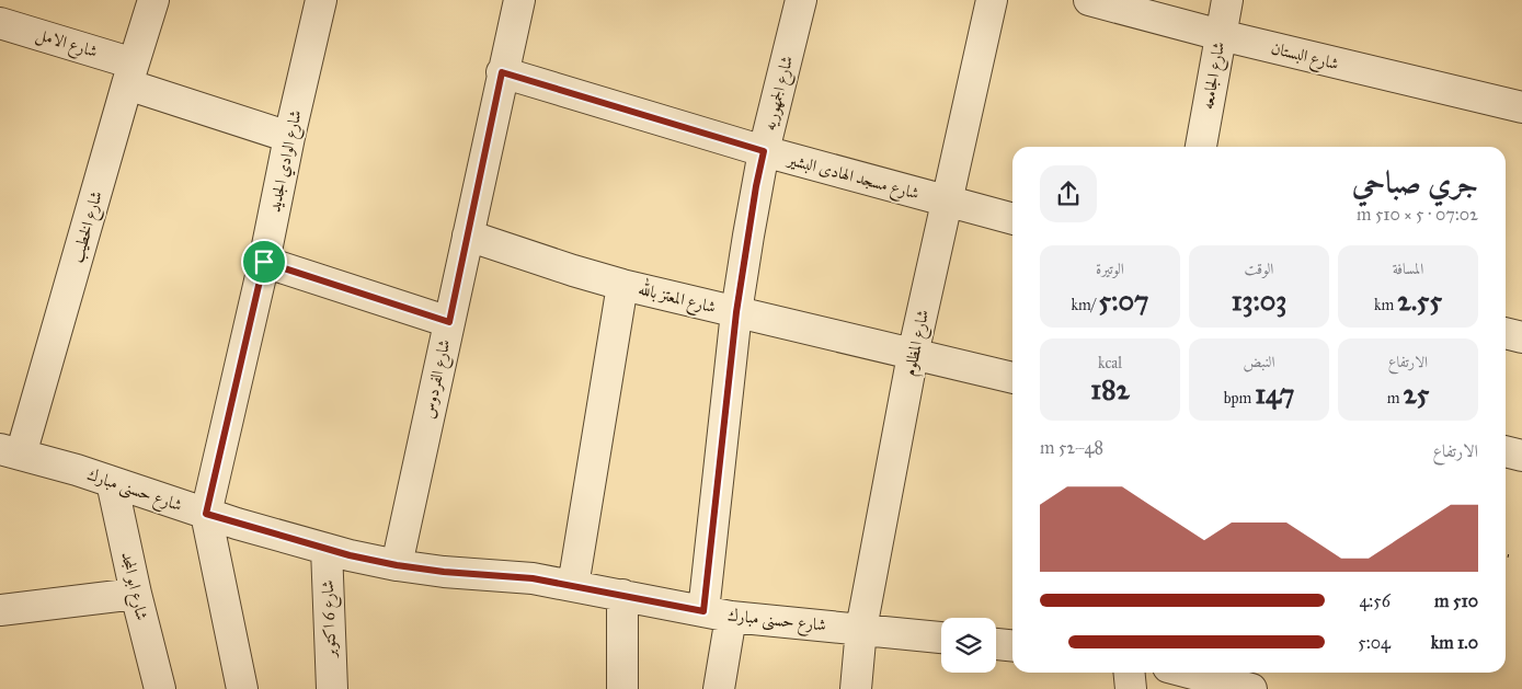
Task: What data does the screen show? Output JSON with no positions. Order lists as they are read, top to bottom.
{
  "streets": {
    "street": [
      "شارع الامل",
      "شارع البستان",
      "شارع الجامعه",
      "شارع الجمهوريه",
      "شارع الوادي الجديد",
      "شارع مسجد الهادى البشير",
      "شارع الخطيب",
      "شارع المعتز بالله",
      "شارع المظلوم",
      "شارع الفردوس",
      "شارع حسنى مبارك",
      "شارع ابو المجد",
      "شارع 6 اكتوبر"
    ]
  },
  "crossings": [
    ["شارع الامل", "شارع الوادي الجديد"],
    ["شارع الامل", "شارع الخطيب"],
    ["شارع البستان", "شارع الجامعه"],
    ["شارع الجمهوريه", "شارع مسجد الهادى البشير"],
    ["شارع الجمهوريه", "شارع المعتز بالله"],
    ["شارع الجمهوريه", "شارع حسنى مبارك"],
    ["شارع الوادي الجديد", "شارع حسنى مبارك"],
    ["شارع مسجد الهادى البشير", "شارع المظلوم"],
    ["شارع مسجد الهادى البشير", "شارع الفردوس"],
    ["شارع الخطيب", "شارع حسنى مبارك"],
    ["شارع المعتز بالله", "شارع المظلوم"],
    ["شارع المعتز بالله", "شارع الفردوس"],
    ["شارع المظلوم", "شارع حسنى مبارك"],
    ["شارع الفردوس", "شارع حسنى مبارك"],
    ["شارع حسنى مبارك", "شارع ابو المجد"],
    ["شارع حسنى مبارك", "شارع 6 اكتوبر"]
  ],
  "page": {
    "heading": ["جري صباحي", "07:02 · 5 × 510 m"],
    "stats": [
      ["المسافة", "2.55 km"],
      ["الوقت", "13:03"],
      ["الوتيرة", "5:07 /km"],
      ["الارتفاع", "25 m"],
      ["النبض", "147 bpm"],
      ["kcal", "182"]
    ],
    "chart": ["الارتفاع", "48–52 m"],
    "list": [
      {
        "name": "510 m",
        "note": "4:56"
      },
      {
        "name": "1.0 km",
        "note": "5:04"
      }
    ]
  }
}
